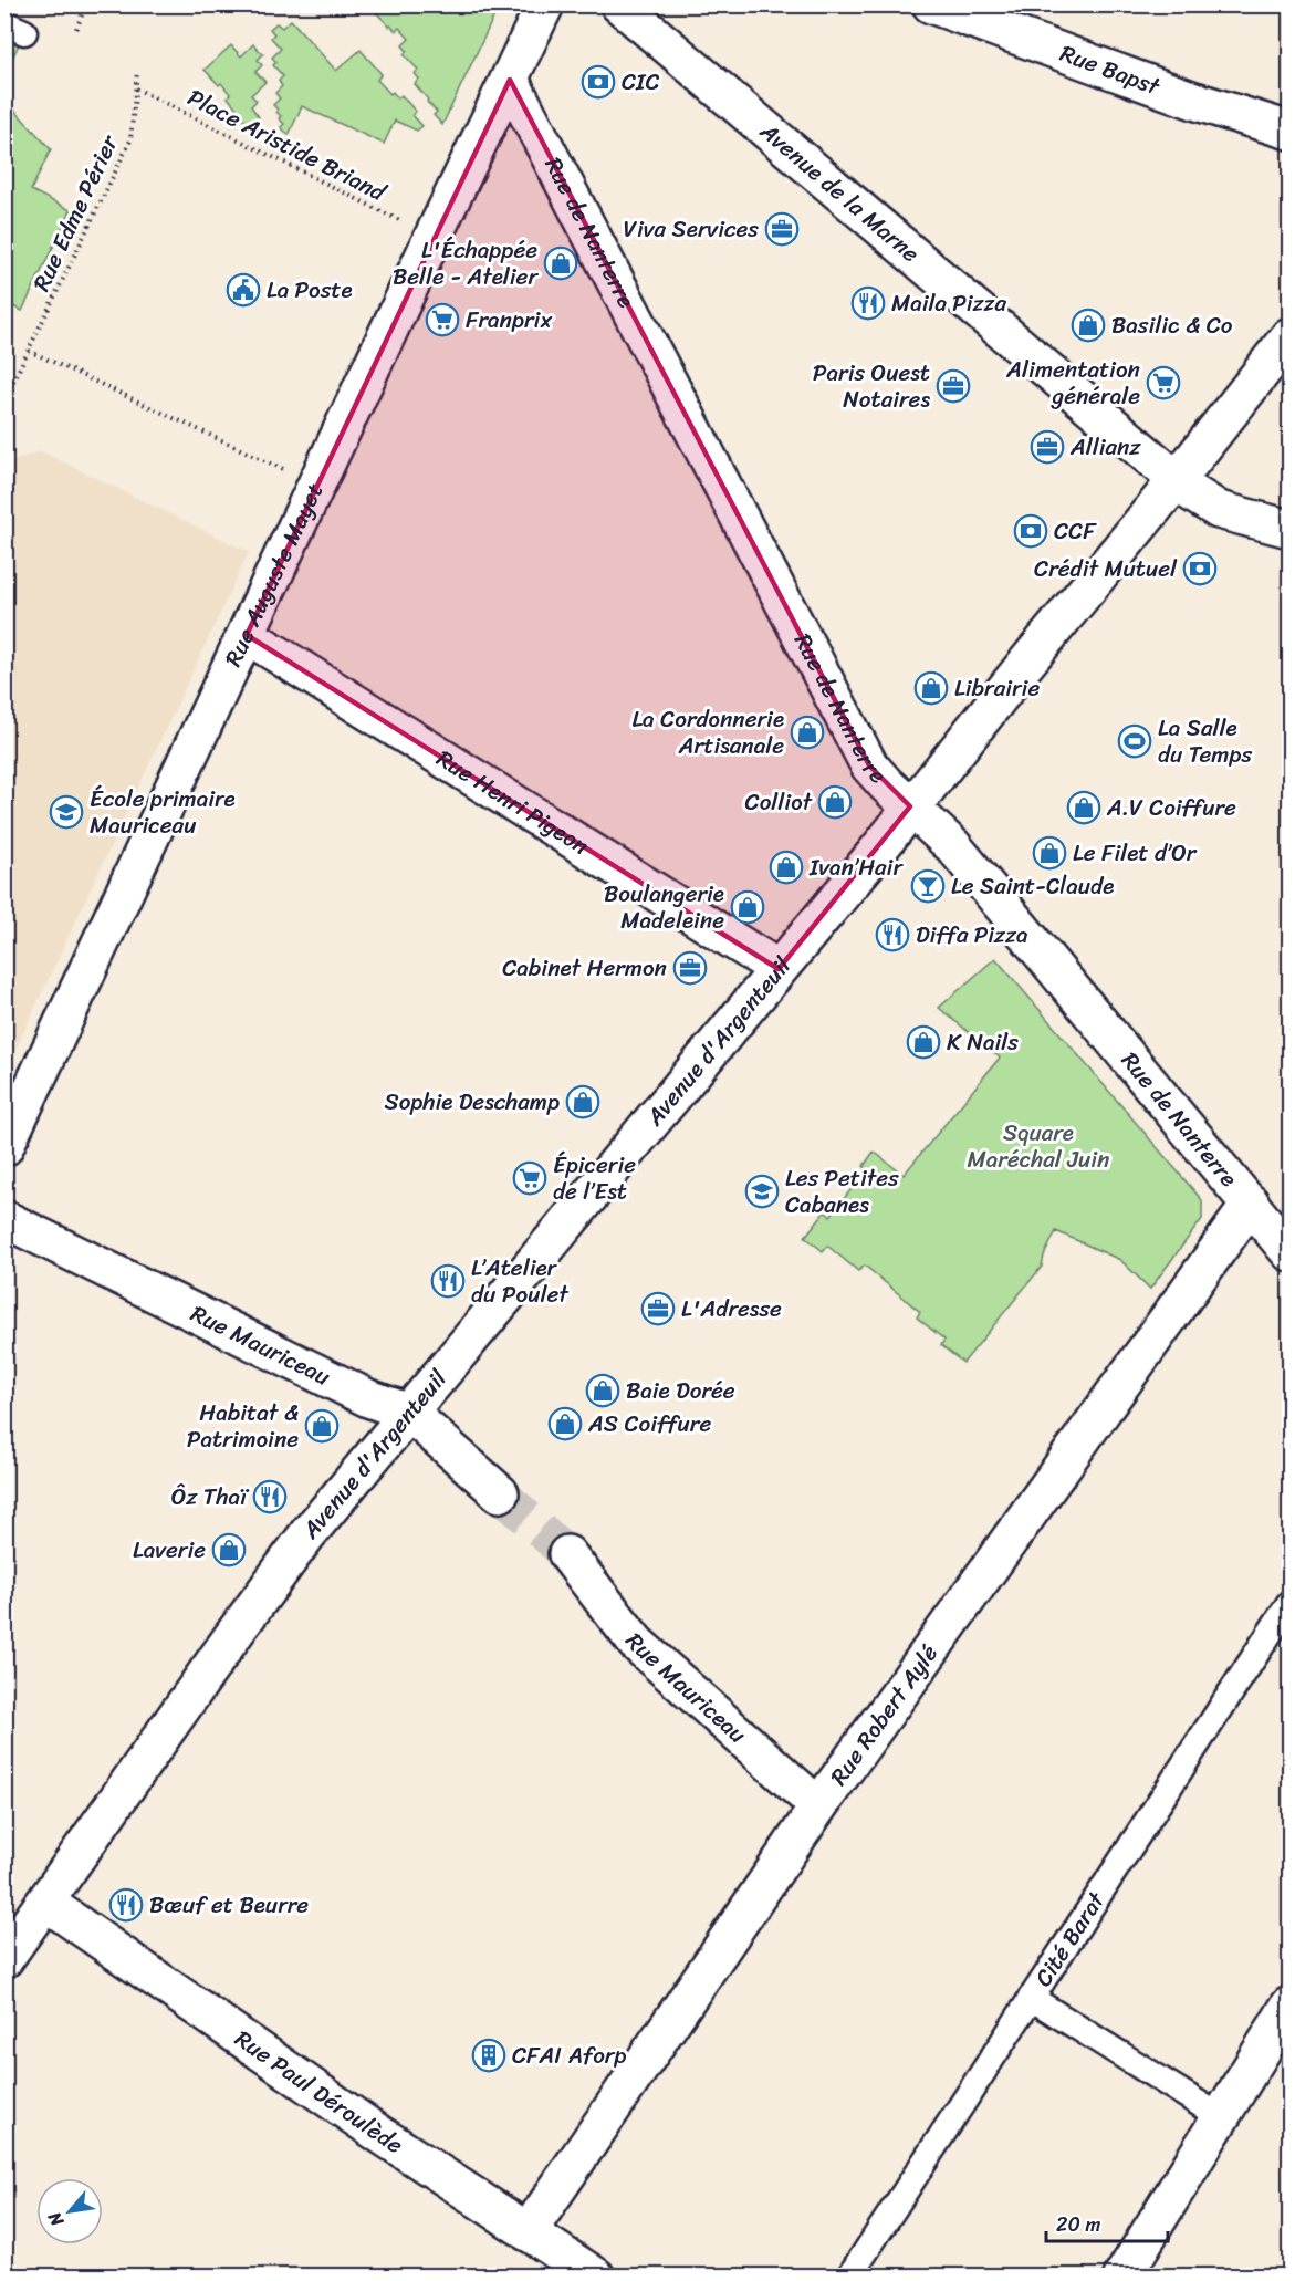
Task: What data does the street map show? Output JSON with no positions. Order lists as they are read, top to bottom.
{
  "streets": {
    "street": [
      "Rue Bapst",
      "Avenue de la Marne",
      "Rue de Nanterre",
      "Rue Auguste Mayet",
      "Rue Henri Pigeon",
      "Avenue d'Argenteuil",
      "Rue Mauriceau",
      "Rue Robert Aylé",
      "Rue Paul Déroulède"
    ],
    "lane": ["Cité Barat"],
    "path": ["Place Aristide Briand", "Rue Edme Périer"]
  },
  "crossings": [
    ["Place Aristide Briand", "Rue Edme Périer"],
    ["Avenue de la Marne", "Avenue d'Argenteuil"],
    ["Rue de Nanterre", "Rue Auguste Mayet"],
    ["Rue de Nanterre", "Avenue d'Argenteuil"],
    ["Rue de Nanterre", "Rue Robert Aylé"],
    ["Rue Auguste Mayet", "Rue Henri Pigeon"],
    ["Rue Henri Pigeon", "Avenue d'Argenteuil"],
    ["Avenue d'Argenteuil", "Rue Mauriceau"],
    ["Avenue d'Argenteuil", "Rue Paul Déroulède"],
    ["Rue Mauriceau", "Rue Robert Aylé"],
    ["Rue Robert Aylé", "Rue Paul Déroulède"]
  ],
  "parks": ["Square Maréchal Juin"],
  "places": {
    "bank": ["CIC", "CCF", "Crédit Mutuel"],
    "office": [
      "Viva Services",
      "Paris Ouest Notaires",
      "Allianz",
      "Cabinet Hermon",
      "L'Adresse"
    ],
    "shop": [
      "L'Échappée Belle - Atelier",
      "Basilic & Co",
      "Librairie",
      "La Cordonnerie Artisanale",
      "Colliot",
      "A.V Coiffure",
      "Le Filet d’Or",
      "Ivan’Hair",
      "Boulangerie Madeleine",
      "K Nails",
      "Sophie Deschamp",
      "Baie Dorée",
      "AS Coiffure",
      "Habitat & Patrimoine",
      "Laverie"
    ],
    "public building": ["La Poste"],
    "restaurant": [
      "Maila Pizza",
      "Diffa Pizza",
      "L’Atelier du Poulet",
      "Ôz Thaï",
      "Bœuf et Beurre"
    ],
    "supermarket": ["Franprix", "Alimentation générale", "Épicerie de l’Est"],
    "sports": ["La Salle du Temps"],
    "school or university": ["École primaire Mauriceau", "Les Petites Cabanes"],
    "bar": ["Le Saint-Claude"],
    "building": ["CFAI Aforp"]
  },
  "scale_bar": "20 m",
  "north": "bottom left"
}
